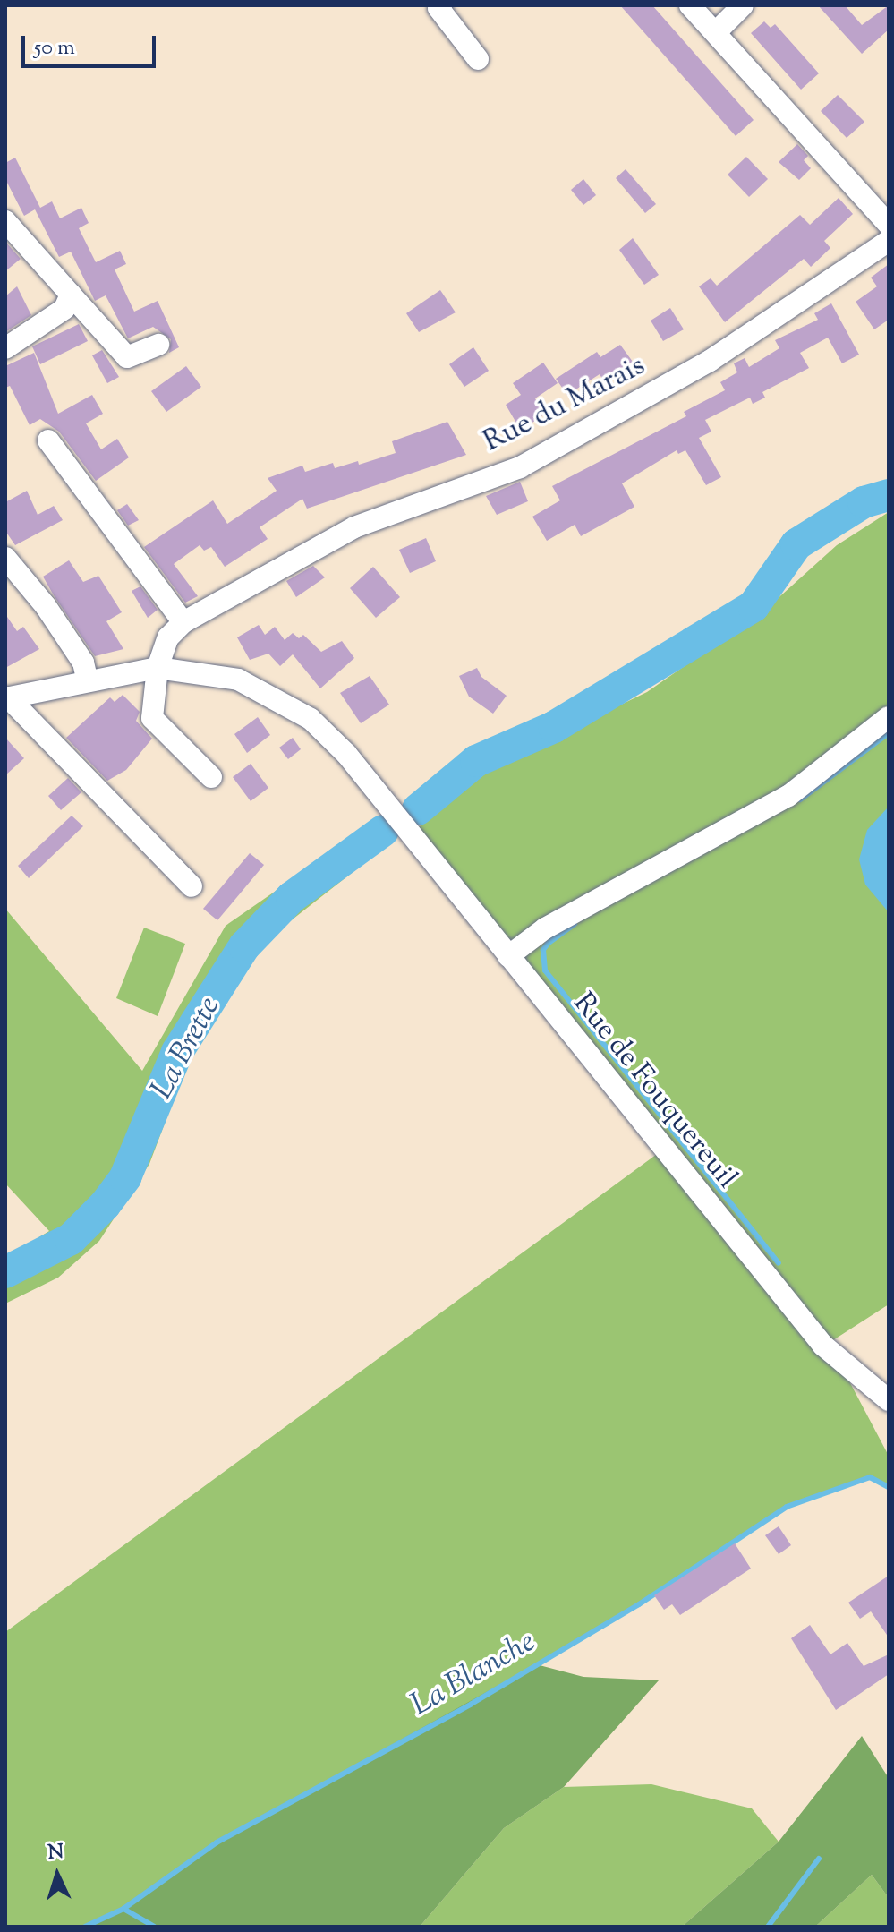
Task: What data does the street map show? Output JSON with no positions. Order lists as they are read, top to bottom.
{
  "streets": {
    "street": ["Rue du Marais", "Rue de Fouquereuil"]
  },
  "crossings": [
    ["Rue du Marais", "Rue de Fouquereuil"]
  ],
  "water": ["La Brette", "La Blanche"],
  "scale_bar": "50 m",
  "north": "top"
}
